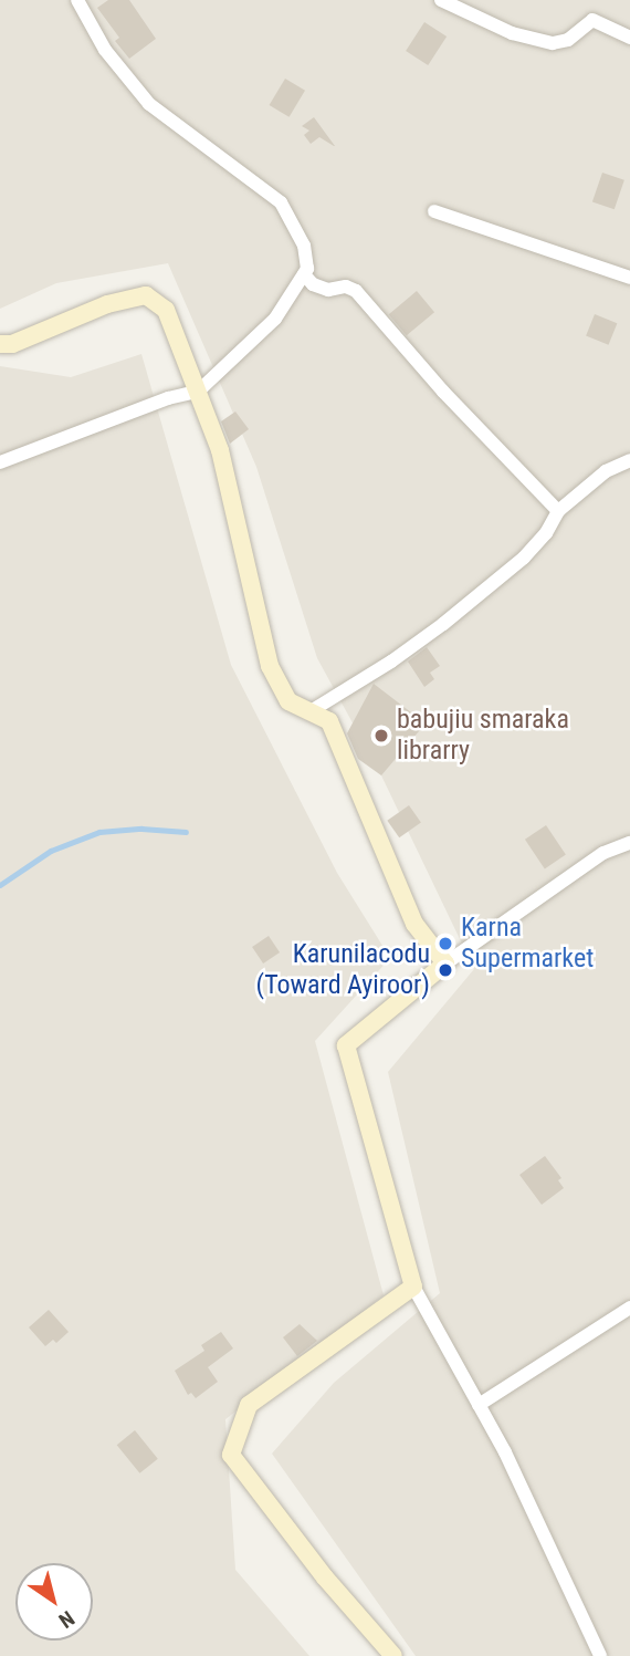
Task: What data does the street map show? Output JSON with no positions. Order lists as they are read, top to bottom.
{
  "places": ["babujiu smaraka librarry", "Karna Supermarket", "Karunilacodu (Toward Ayiroor)"],
  "north": "bottom right"
}
